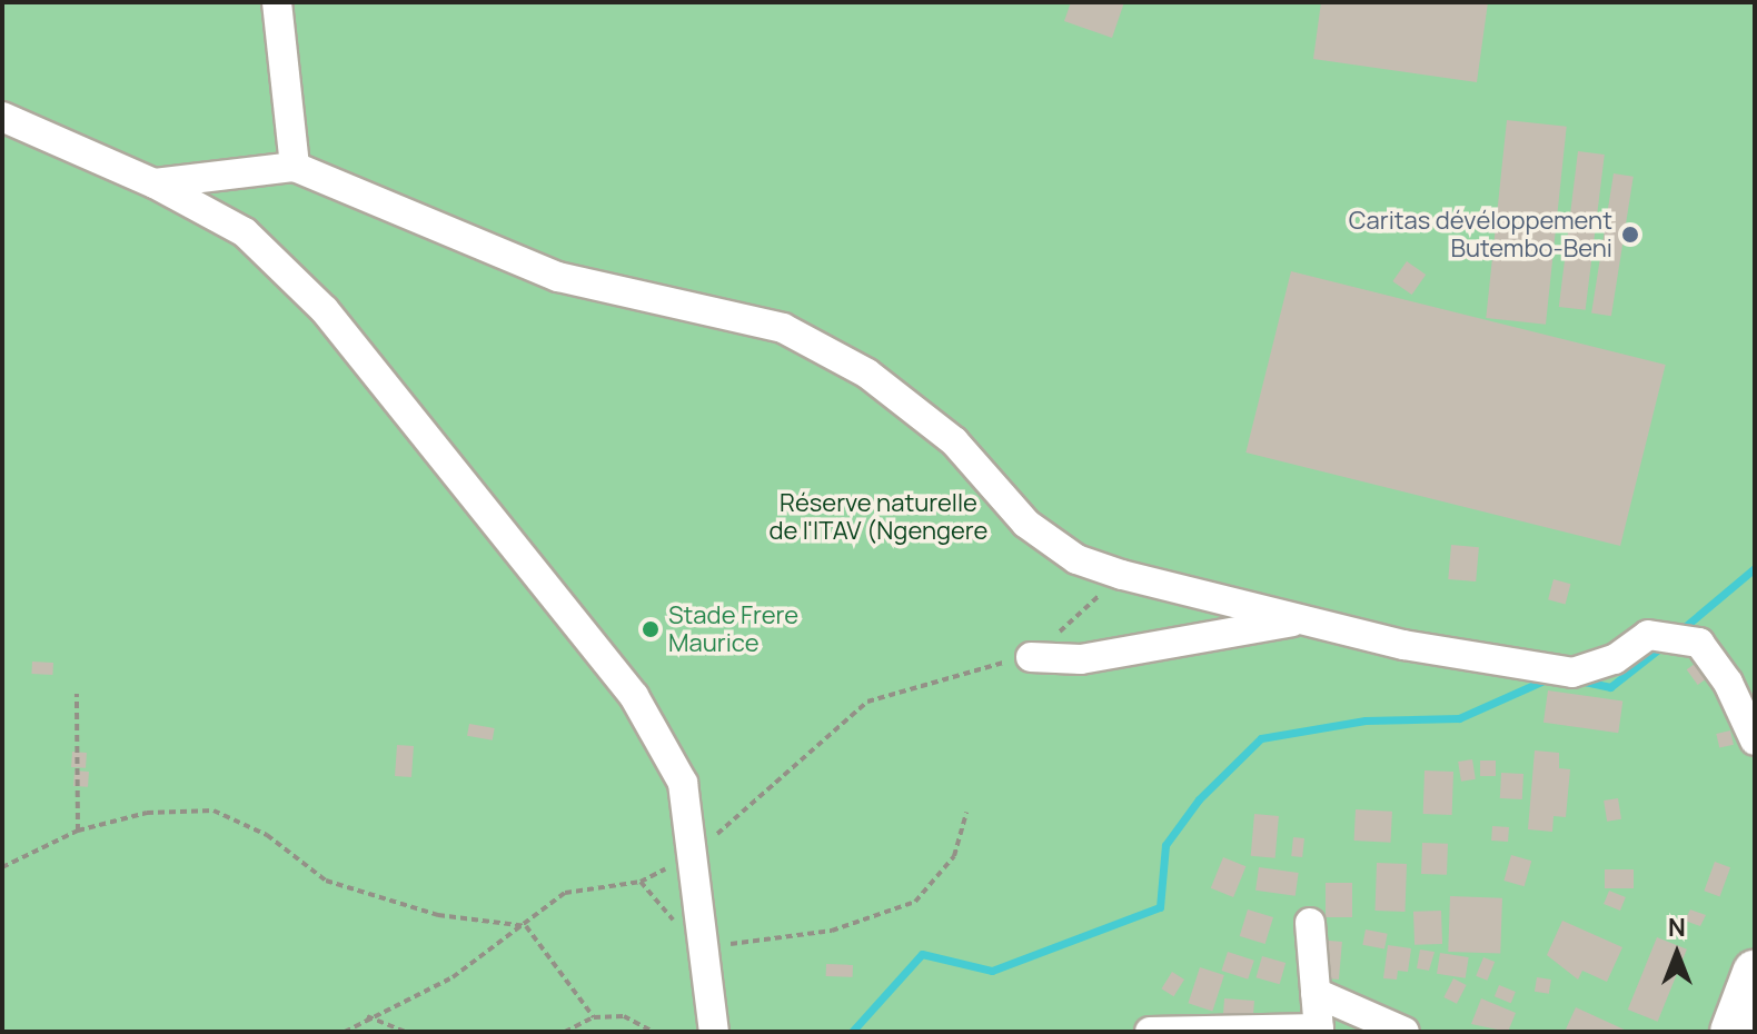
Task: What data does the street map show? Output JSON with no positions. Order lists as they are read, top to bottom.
{
  "parks": ["Réserve naturelle de l'ITAV (Ngengere"],
  "places": ["Caritas dévéloppement Butembo-Beni", "Stade Frere Maurice"],
  "north": "top"
}
